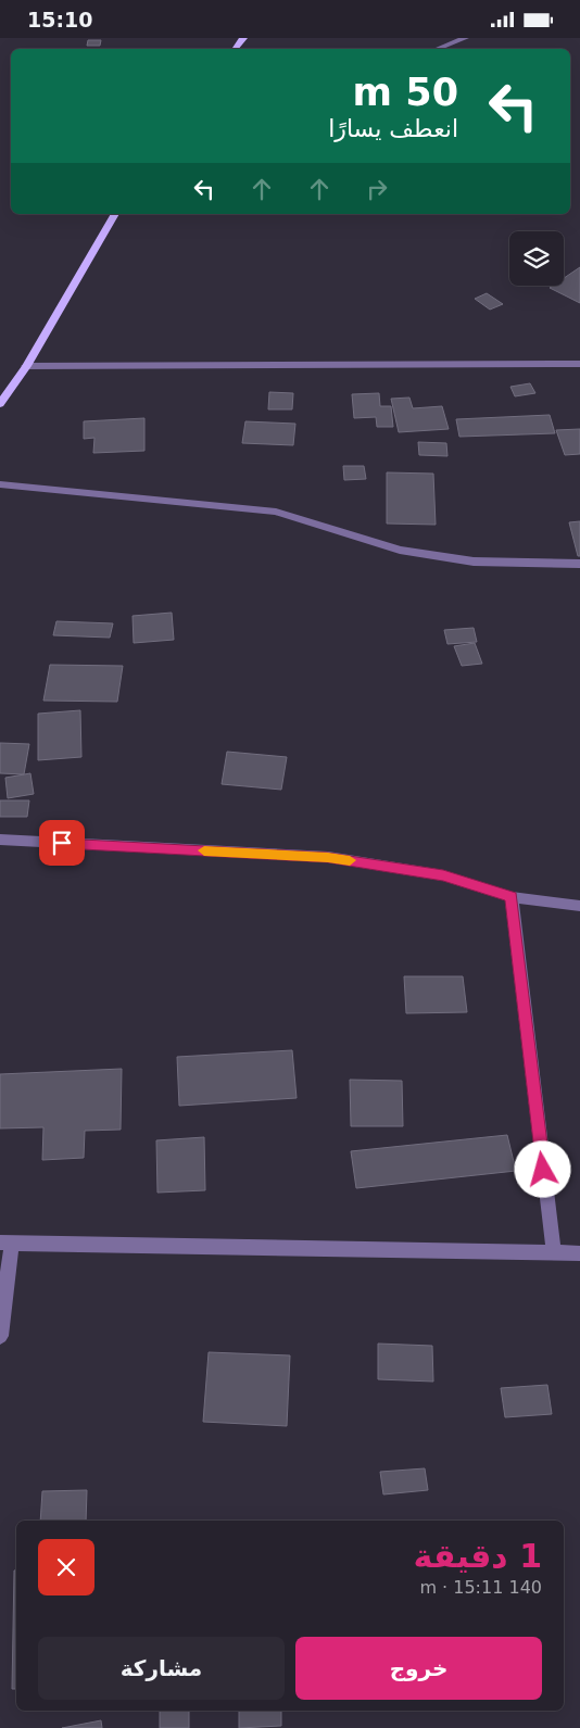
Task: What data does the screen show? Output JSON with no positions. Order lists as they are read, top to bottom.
{
  "page": {
    "status": "15:10",
    "turn": ["50 m", "انعطف يسارًا"],
    "heading": ["1 دقيقة", "140 m · 15:11"],
    "buttons": ["خروج", "مشاركة"]
  }
}
